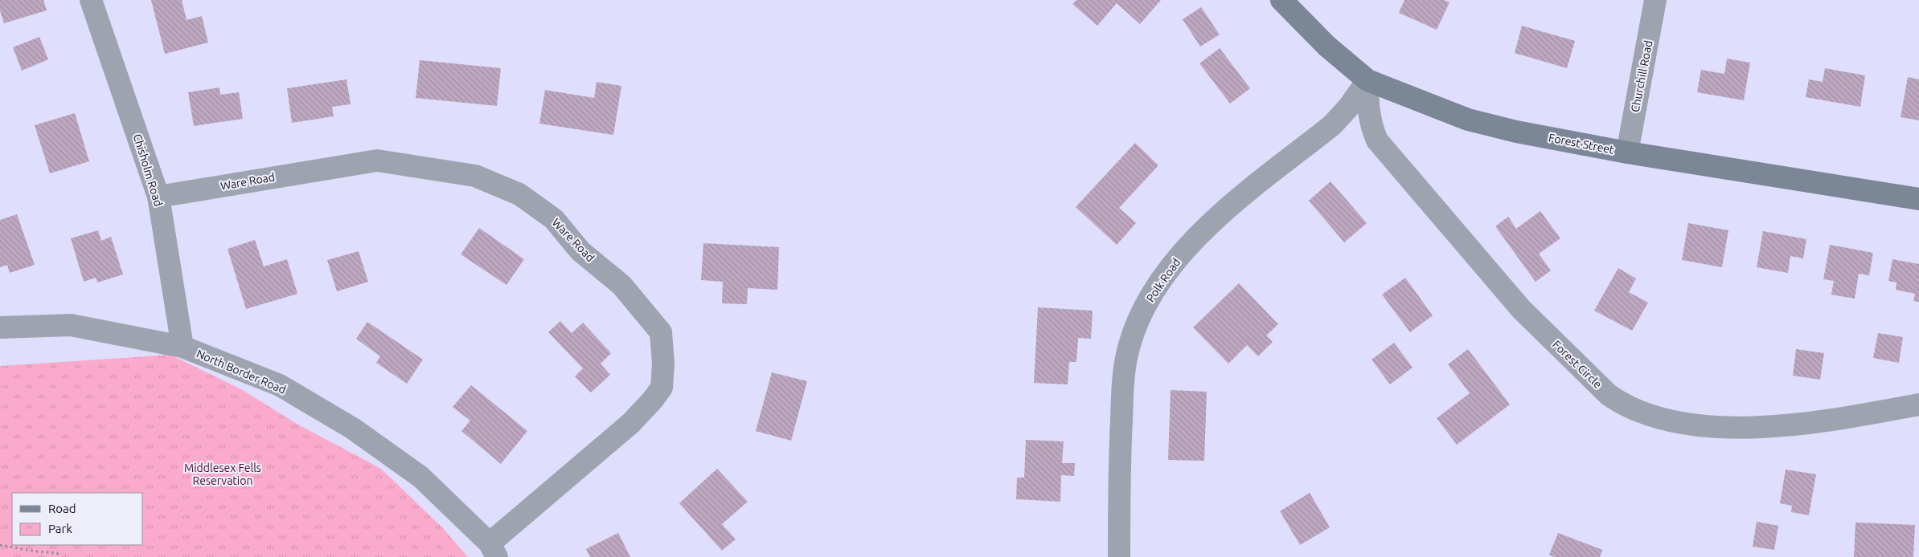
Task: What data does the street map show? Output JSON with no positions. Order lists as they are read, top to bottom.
{
  "streets": {
    "main road": ["Forest Street"],
    "street": [
      "Churchill Road",
      "Chisholm Road",
      "Ware Road",
      "Polk Road",
      "Forest Circle",
      "North Border Road"
    ]
  },
  "crossings": [
    ["Churchill Road", "Forest Street"],
    ["Forest Street", "Polk Road"],
    ["Forest Street", "Forest Circle"],
    ["Chisholm Road", "Ware Road"],
    ["Chisholm Road", "North Border Road"],
    ["Ware Road", "North Border Road"],
    ["Polk Road", "Forest Circle"]
  ],
  "parks": ["Middlesex Fells Reservation"],
  "legend": ["Road", "Park"]
}
